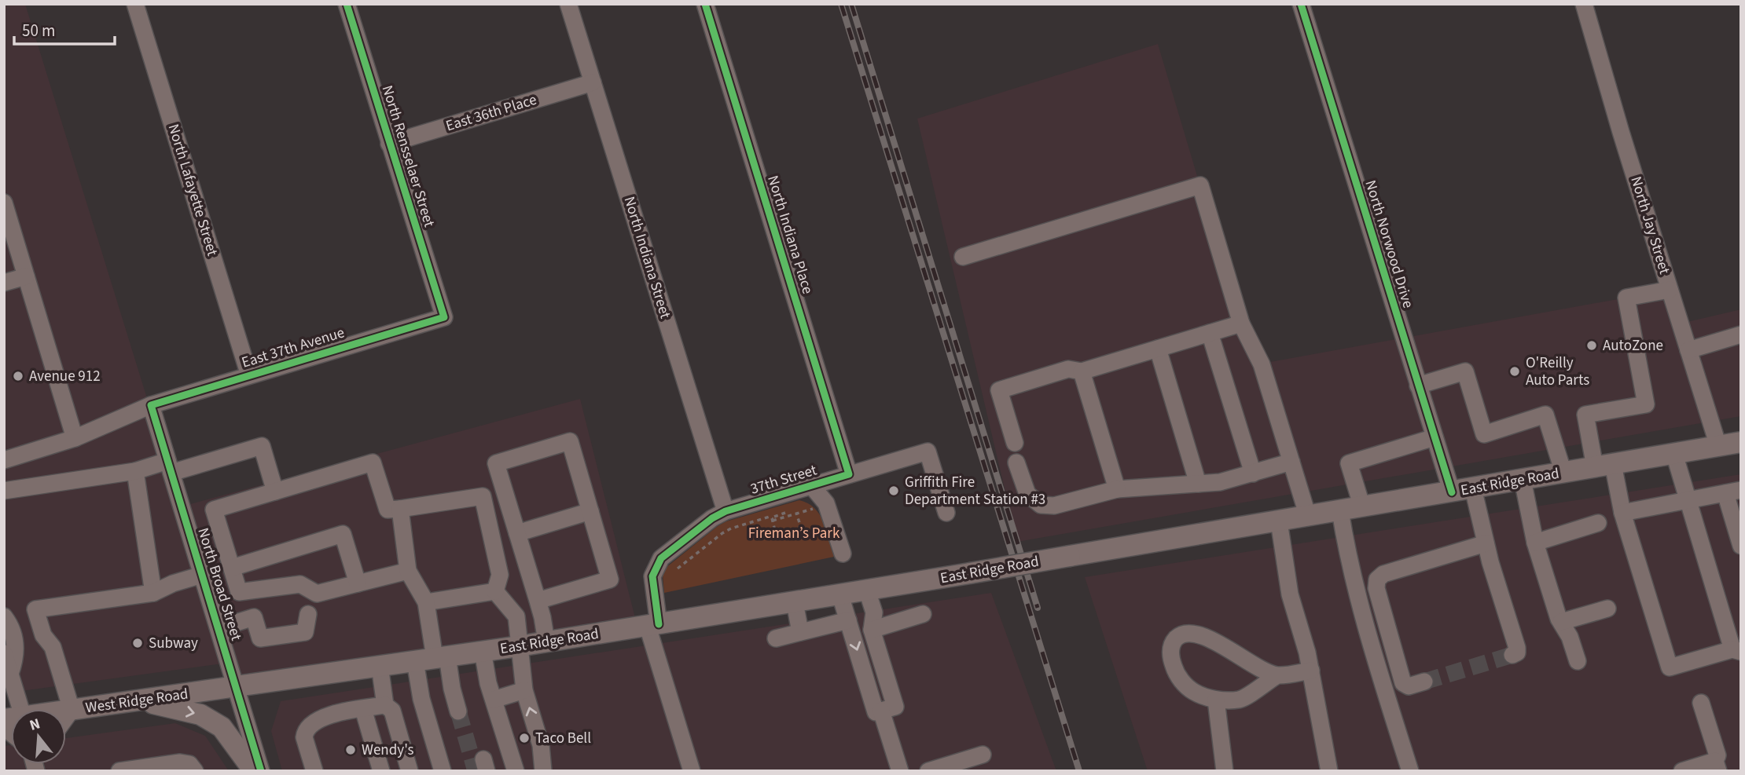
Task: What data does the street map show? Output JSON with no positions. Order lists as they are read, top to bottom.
{
  "streets": {
    "main road": ["East Ridge Road", "West Ridge Road"],
    "street": [
      "East 36th Place",
      "North Rensselaer Street",
      "North Lafayette Street",
      "North Jay Street",
      "North Indiana Place",
      "North Norwood Drive",
      "North Indiana Street",
      "East 37th Avenue",
      "37th Street",
      "North Broad Street"
    ]
  },
  "crossings": [
    ["East 36th Place", "North Rensselaer Street"],
    ["East 36th Place", "North Indiana Street"],
    ["North Rensselaer Street", "East 37th Avenue"],
    ["North Lafayette Street", "East 37th Avenue"],
    ["North Jay Street", "East Ridge Road"],
    ["North Indiana Place", "37th Street"],
    ["North Norwood Drive", "East Ridge Road"],
    ["North Indiana Street", "37th Street"],
    ["East 37th Avenue", "North Broad Street"],
    ["37th Street", "East Ridge Road"],
    ["East Ridge Road", "North Broad Street"],
    ["East Ridge Road", "West Ridge Road"],
    ["North Broad Street", "West Ridge Road"]
  ],
  "parks": ["Fireman’s Park"],
  "places": [
    "AutoZone",
    "O'Reilly Auto Parts",
    "Avenue 912",
    "Griffith Fire Department Station #3",
    "Subway",
    "Taco Bell",
    "Wendy's"
  ],
  "scale_bar": "50 m",
  "north": "top"
}
